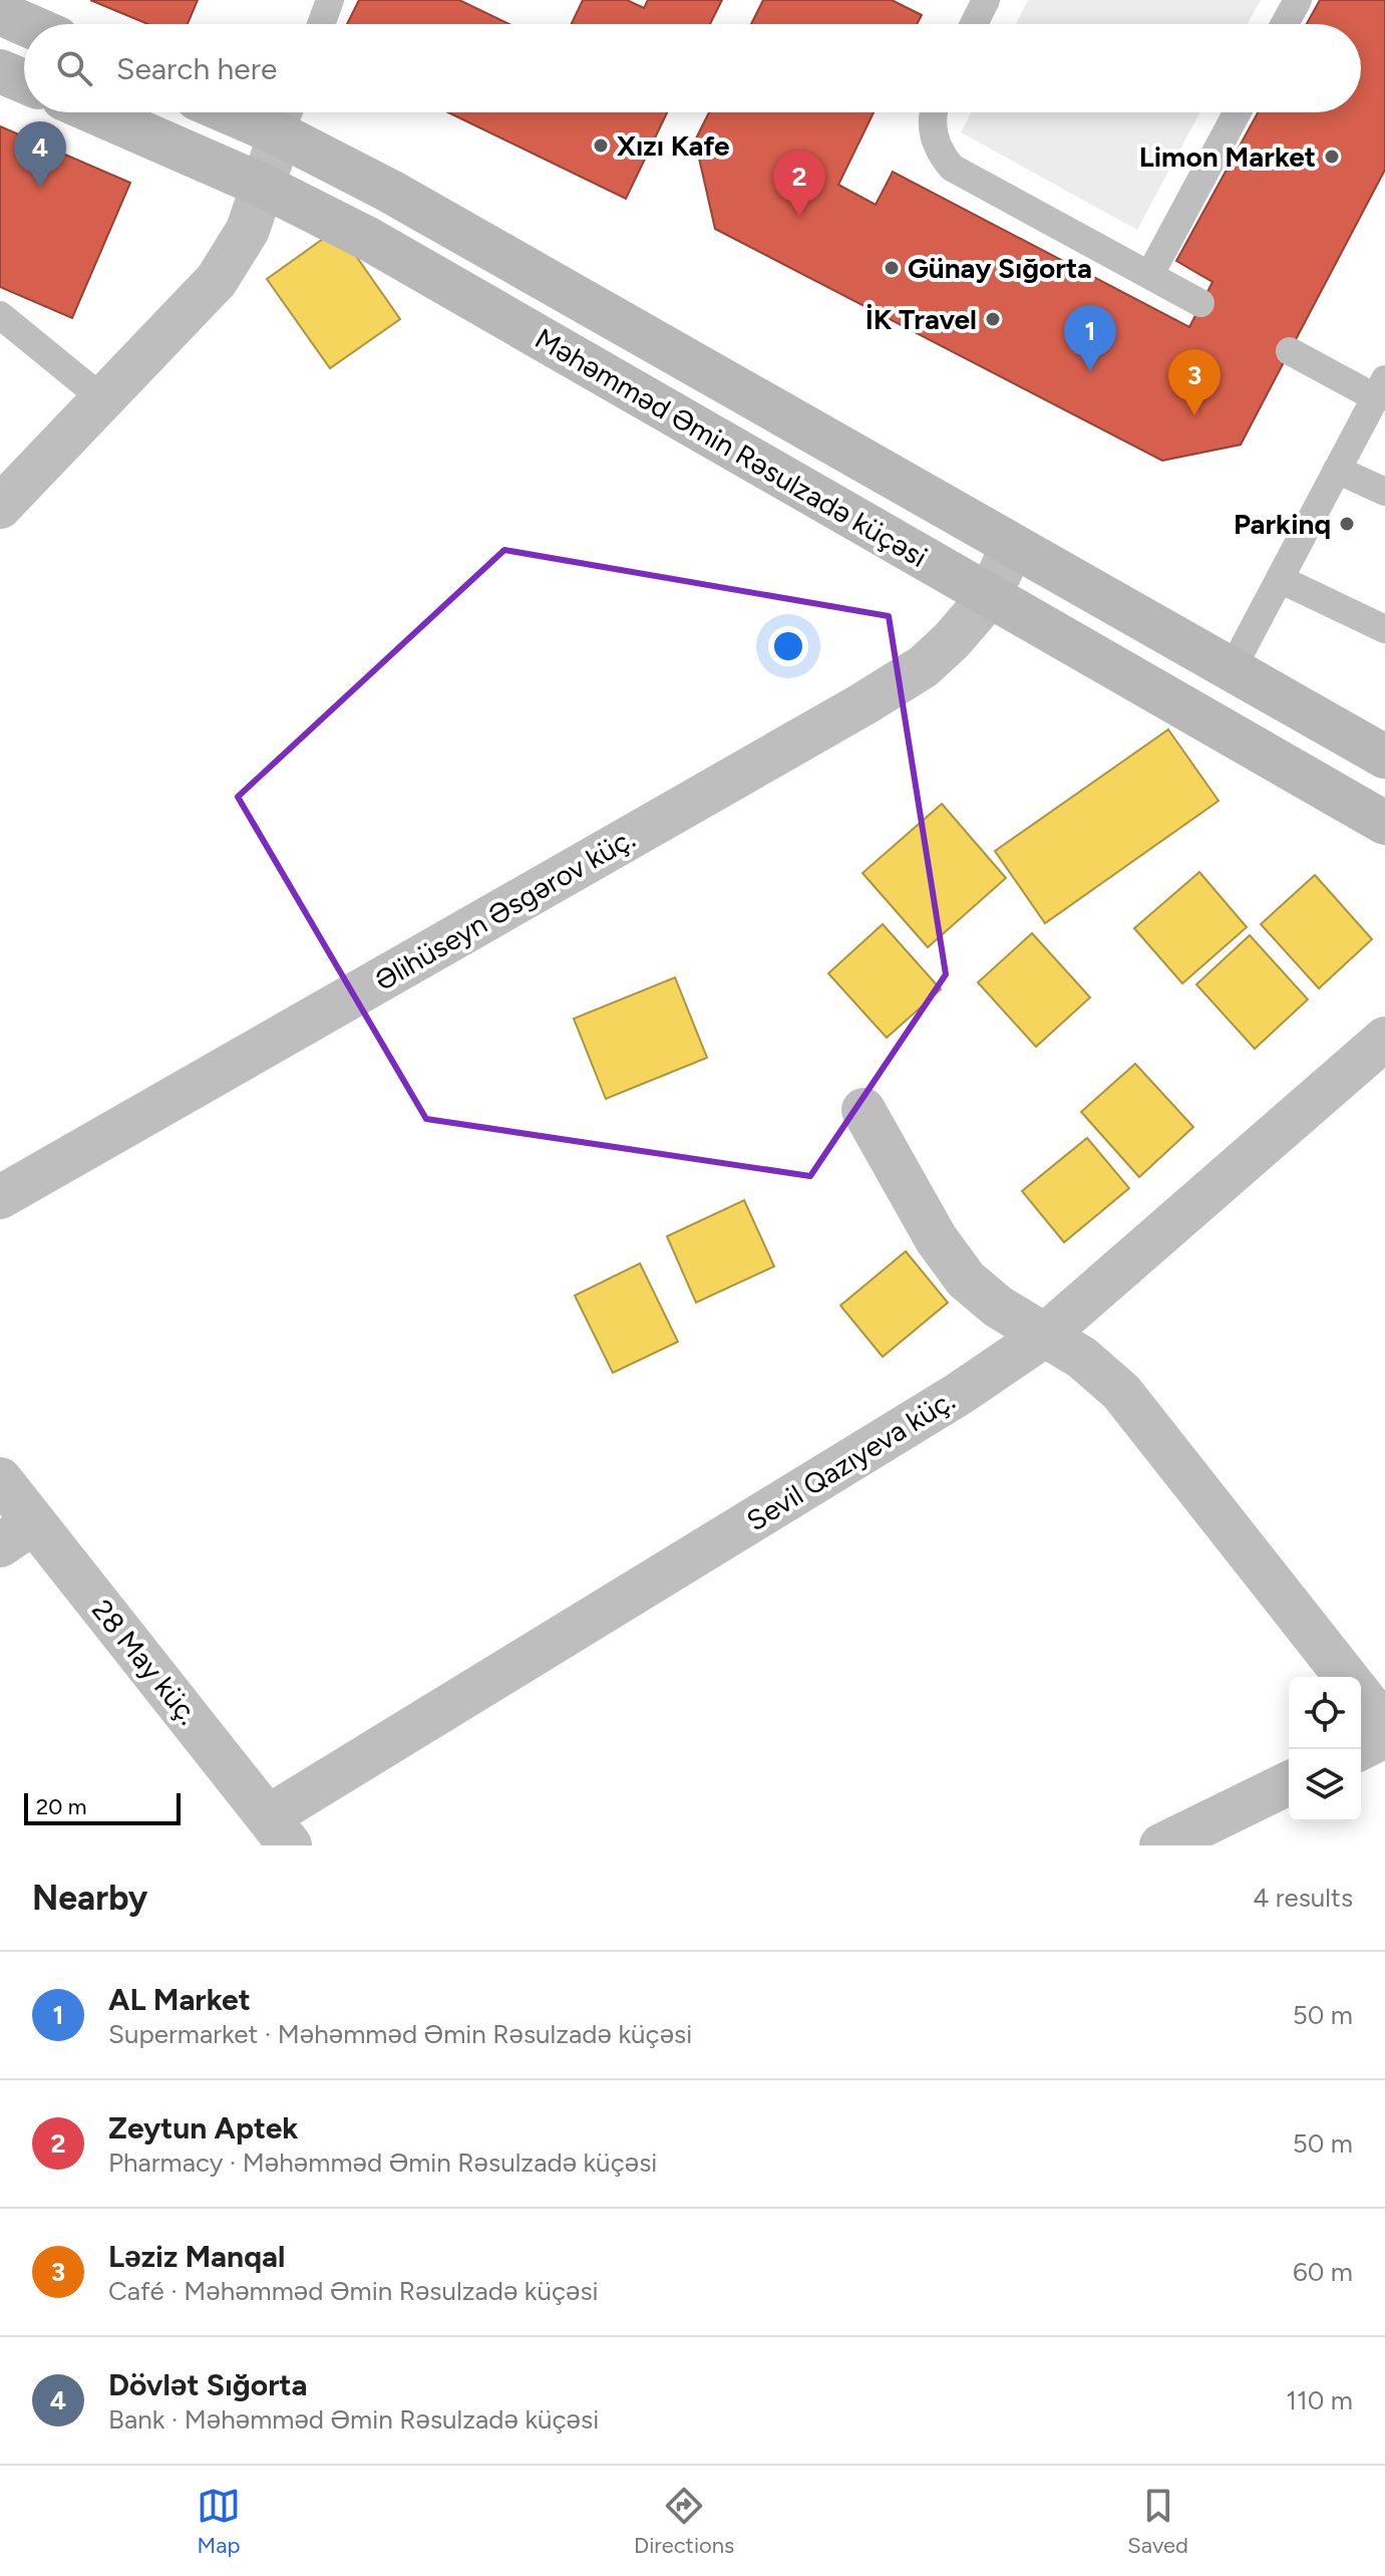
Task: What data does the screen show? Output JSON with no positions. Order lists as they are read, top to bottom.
{
  "streets": {
    "main road": ["Məhəmməd Əmin Rəsulzadə küçəsi"],
    "street": ["Əlihüseyn Əsgərov küç.", "Sevil Qazıyeva küç.", "28 May küç."]
  },
  "crossings": [
    ["Məhəmməd Əmin Rəsulzadə küçəsi", "Əlihüseyn Əsgərov küç."],
    ["Sevil Qazıyeva küç.", "28 May küç."]
  ],
  "places": [
    "Xızı Kafe",
    "Limon Market",
    "Günay Sığorta",
    "İK Travel",
    "Parkinq"
  ],
  "scale_bar": "20 m",
  "page": {
    "search": "Search here",
    "pins": [
      "4",
      "2",
      "1",
      "3"
    ],
    "scale": "20 m",
    "heading": ["Nearby", "4 results"],
    "list": [
      {
        "mark": "1",
        "name": "AL Market",
        "note": "Supermarket · Məhəmməd Əmin Rəsulzadə küçəsi",
        "value": "50 m"
      },
      {
        "mark": "2",
        "name": "Zeytun Aptek",
        "note": "Pharmacy · Məhəmməd Əmin Rəsulzadə küçəsi",
        "value": "50 m"
      },
      {
        "mark": "3",
        "name": "Ləziz Manqal",
        "note": "Café · Məhəmməd Əmin Rəsulzadə küçəsi",
        "value": "60 m"
      },
      {
        "mark": "4",
        "name": "Dövlət Sığorta",
        "note": "Bank · Məhəmməd Əmin Rəsulzadə küçəsi",
        "value": "110 m"
      }
    ],
    "nav": ["Map", "Directions", "Saved"]
  }
}
